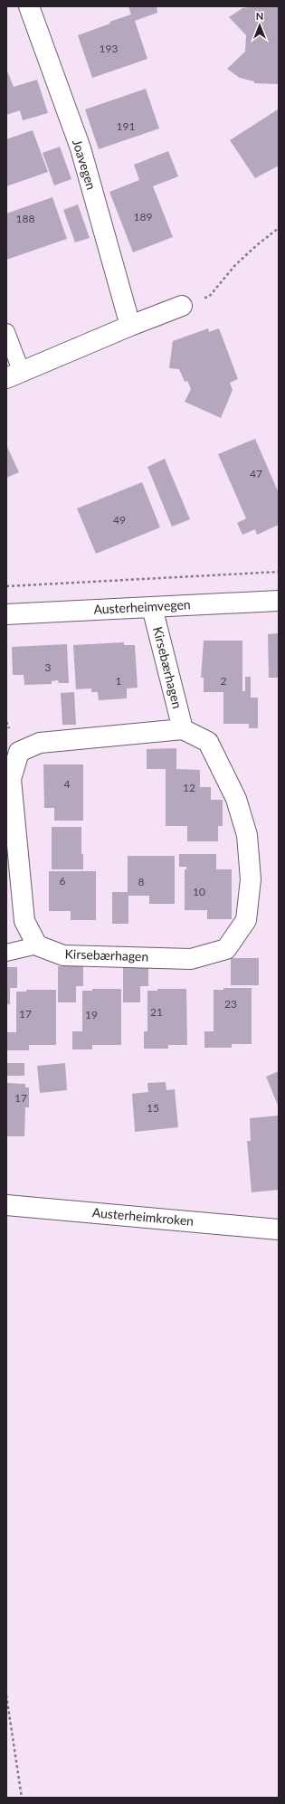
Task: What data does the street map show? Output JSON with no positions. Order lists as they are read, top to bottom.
{
  "streets": {
    "street": [
      "Joavegen",
      "Austerheimvegen",
      "Kirsebærhagen",
      "Austerheimkroken"
    ]
  },
  "crossings": [
    ["Austerheimvegen", "Kirsebærhagen"]
  ],
  "house_numbers": [
    "193",
    "191",
    "189",
    "188",
    "47",
    "49",
    "3",
    "1",
    "2",
    "4",
    "12",
    "6",
    "8",
    "10",
    "23",
    "21",
    "17",
    "19",
    "17",
    "15"
  ],
  "north": "top"
}
